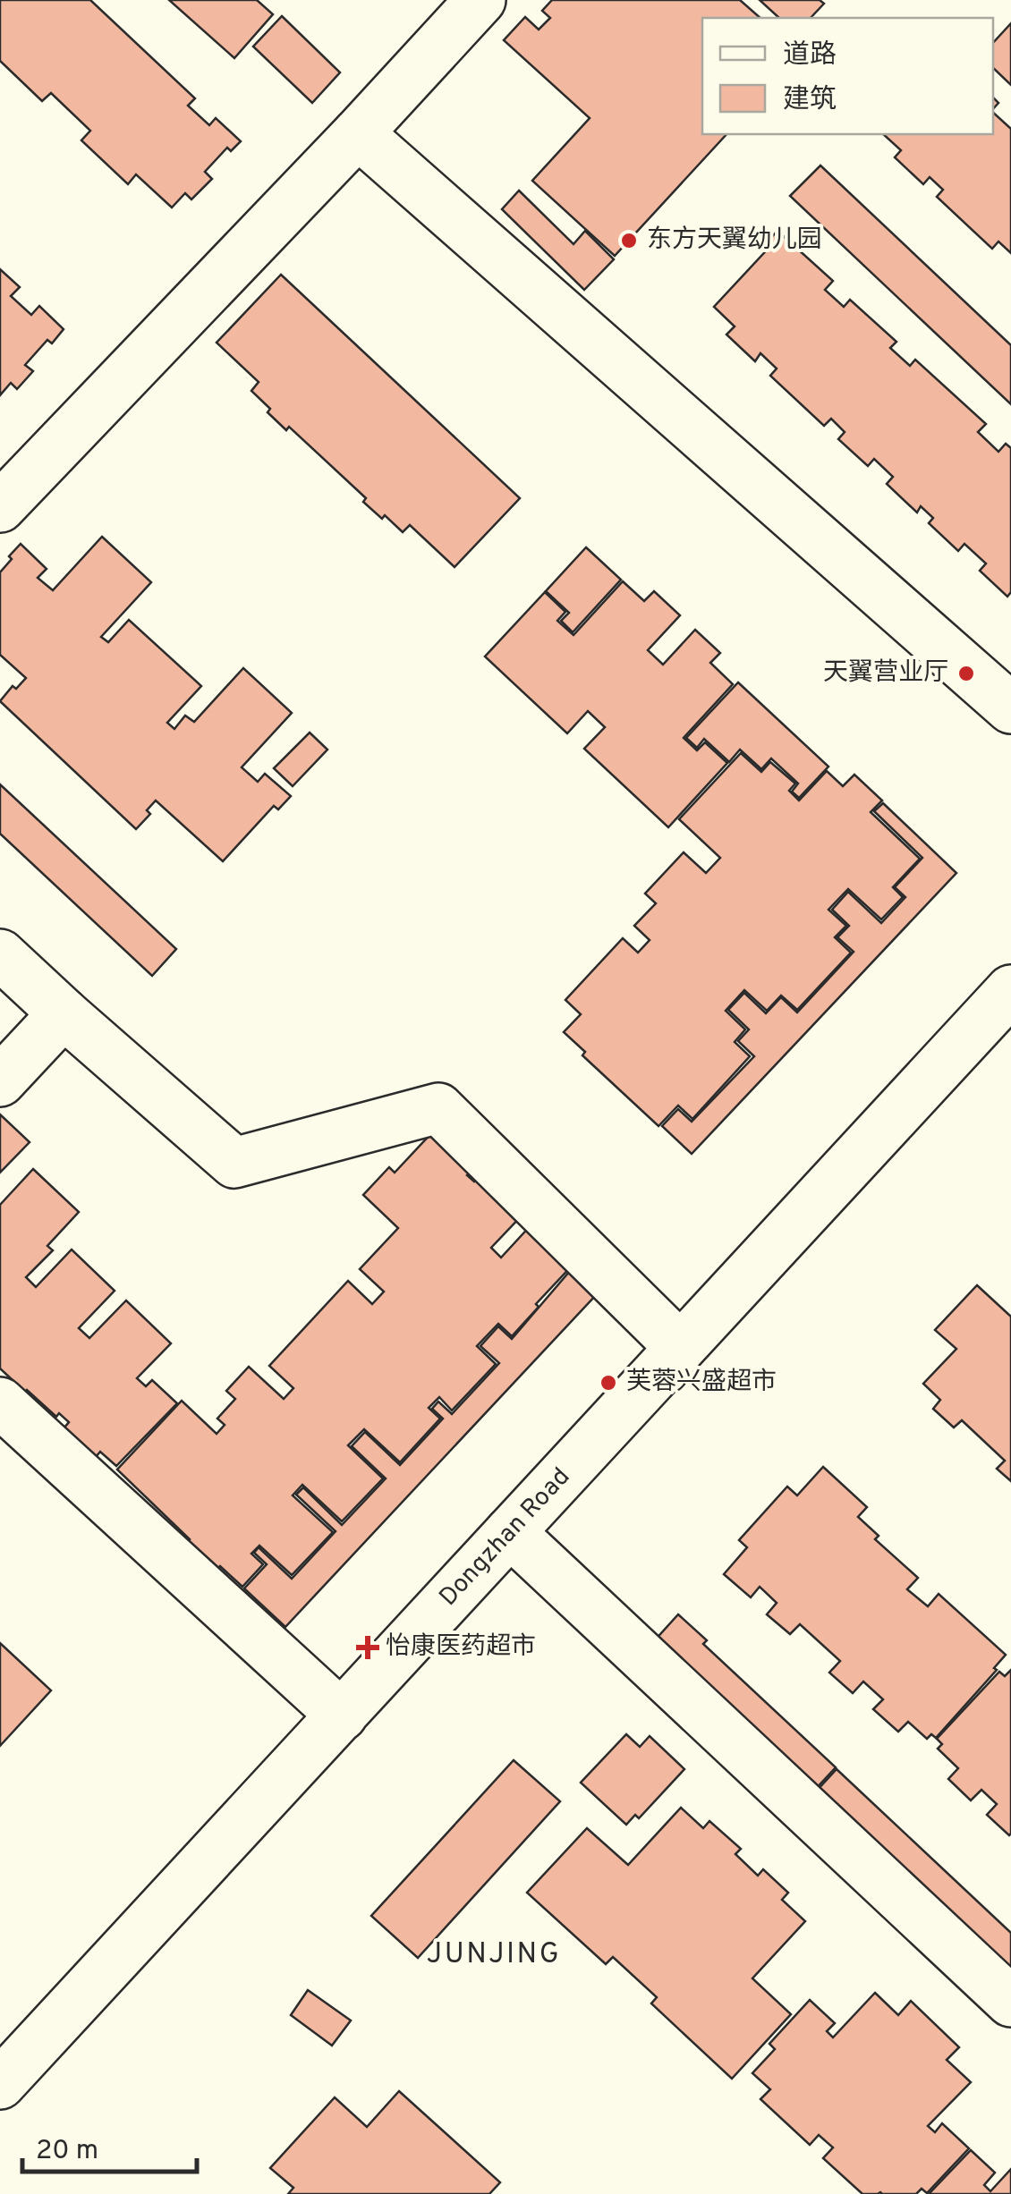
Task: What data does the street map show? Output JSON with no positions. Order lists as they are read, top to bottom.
{
  "streets": {
    "street": ["Dongzhan Road"]
  },
  "districts": ["JUNJING"],
  "places": {
    "other": ["东方天翼幼儿园", "天翼营业厅", "芙蓉兴盛超市"],
    "health": ["怡康医药超市"]
  },
  "legend": ["道路", "建筑"],
  "scale_bar": "20 m"
}
